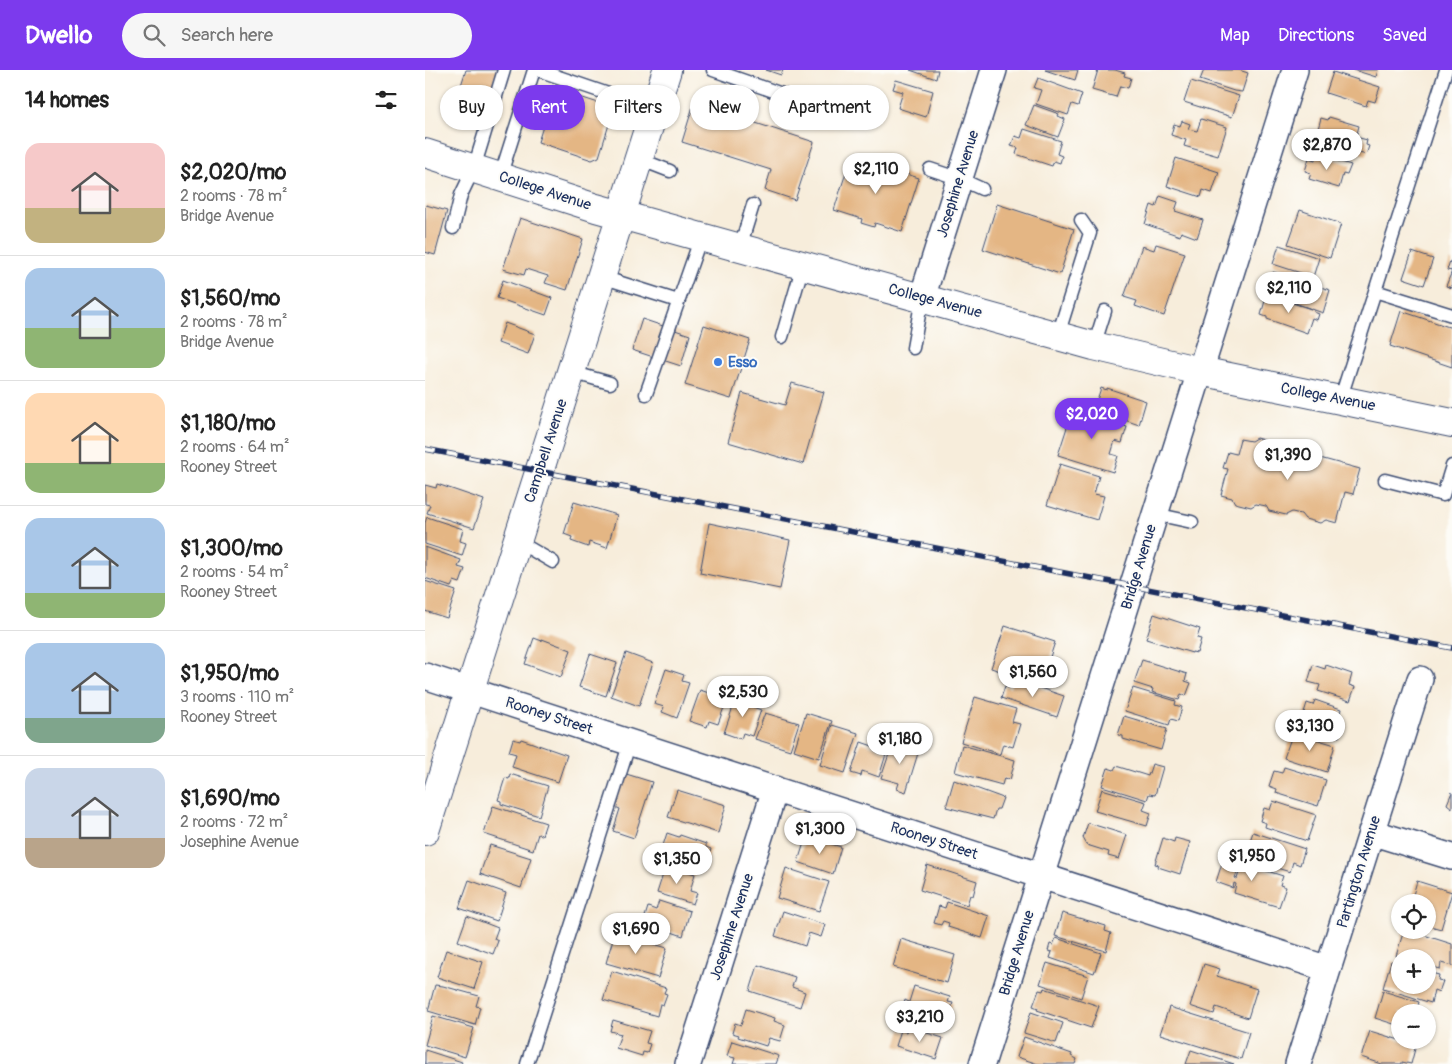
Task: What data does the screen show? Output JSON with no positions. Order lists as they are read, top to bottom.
{
  "streets": {
    "street": [
      "Josephine Avenue",
      "College Avenue",
      "Campbell Avenue",
      "Bridge Avenue",
      "Rooney Street",
      "Partington Avenue"
    ]
  },
  "crossings": [
    ["Josephine Avenue", "College Avenue"],
    ["Josephine Avenue", "Rooney Street"],
    ["College Avenue", "Campbell Avenue"],
    ["College Avenue", "Bridge Avenue"],
    ["Campbell Avenue", "Rooney Street"],
    ["Bridge Avenue", "Rooney Street"],
    ["Rooney Street", "Partington Avenue"]
  ],
  "places": ["Esso"],
  "page": {
    "header": "Dwello",
    "search": "Search here",
    "nav": ["Map", "Directions", "Saved"],
    "heading": "14 homes",
    "chip": [
      "Buy",
      "Rent",
      "Filters",
      "New",
      "Apartment"
    ],
    "price": [
      "$2,870",
      "$2,110",
      "$2,110",
      "$2,020",
      "$1,390",
      "$1,560",
      "$2,530",
      "$3,130",
      "$1,180",
      "$1,300",
      "$1,950",
      "$1,350",
      "$1,690",
      "$3,210"
    ],
    "list": [
      {
        "name": "$2,020/mo",
        "note": "2 rooms · 78 m² · Bridge Avenue"
      },
      {
        "name": "$1,560/mo",
        "note": "2 rooms · 78 m² · Bridge Avenue"
      },
      {
        "name": "$1,180/mo",
        "note": "2 rooms · 64 m² · Rooney Street"
      },
      {
        "name": "$1,300/mo",
        "note": "2 rooms · 54 m² · Rooney Street"
      },
      {
        "name": "$1,950/mo",
        "note": "3 rooms · 110 m² · Rooney Street"
      },
      {
        "name": "$1,690/mo",
        "note": "2 rooms · 72 m² · Josephine Avenue"
      }
    ],
    "map_buttons": ["+", "−"]
  }
}
